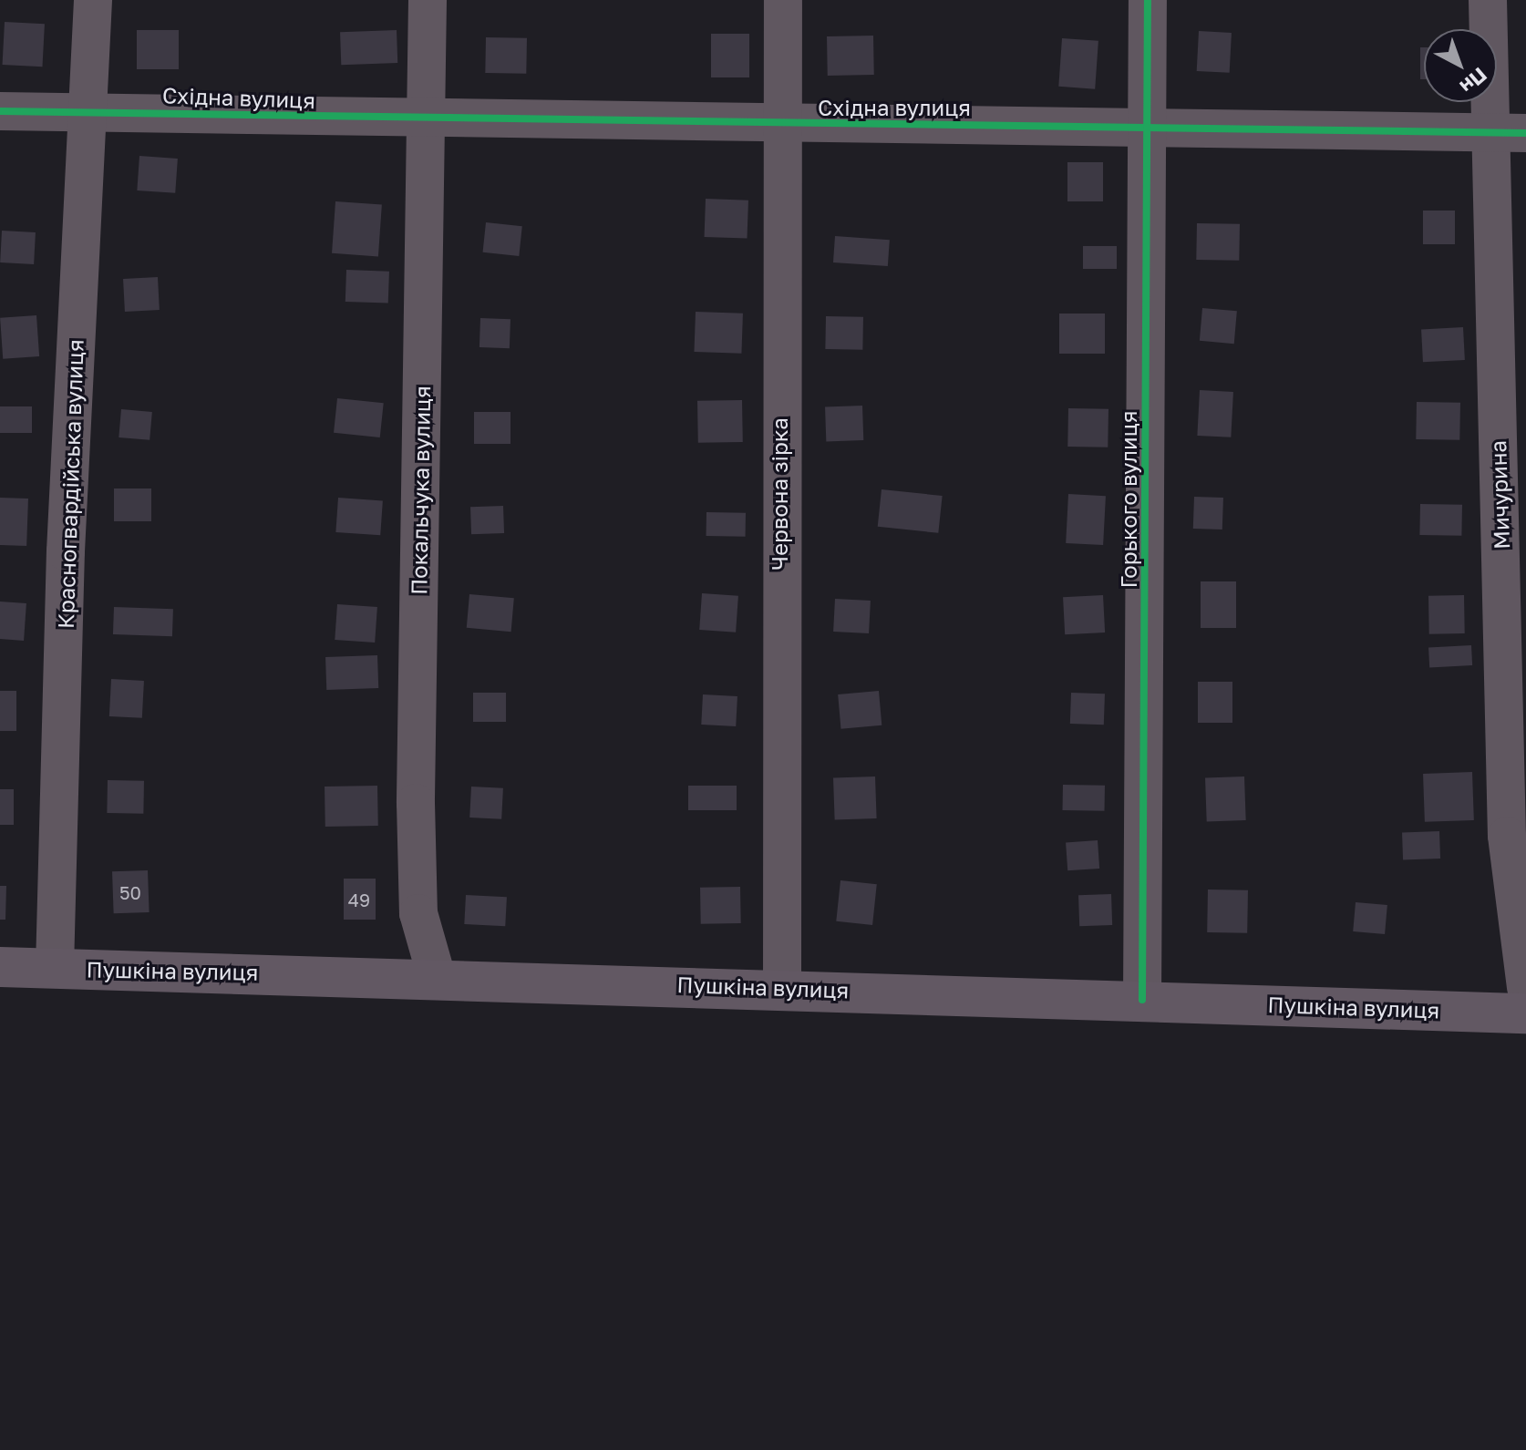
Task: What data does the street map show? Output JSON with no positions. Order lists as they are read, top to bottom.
{
  "streets": {
    "main road": ["Пушкіна вулиця"],
    "street": [
      "Східна вулиця",
      "Красногвардійська вулиця",
      "Покальчука вулиця",
      "Червона зірка",
      "Мичурина",
      "Горького вулиця"
    ]
  },
  "crossings": [
    ["Східна вулиця", "Красногвардійська вулиця"],
    ["Східна вулиця", "Покальчука вулиця"],
    ["Східна вулиця", "Червона зірка"],
    ["Східна вулиця", "Мичурина"],
    ["Східна вулиця", "Горького вулиця"],
    ["Красногвардійська вулиця", "Пушкіна вулиця"],
    ["Покальчука вулиця", "Пушкіна вулиця"],
    ["Червона зірка", "Пушкіна вулиця"],
    ["Горького вулиця", "Пушкіна вулиця"]
  ],
  "house_numbers": ["50", "49"],
  "north": "bottom right"
}
